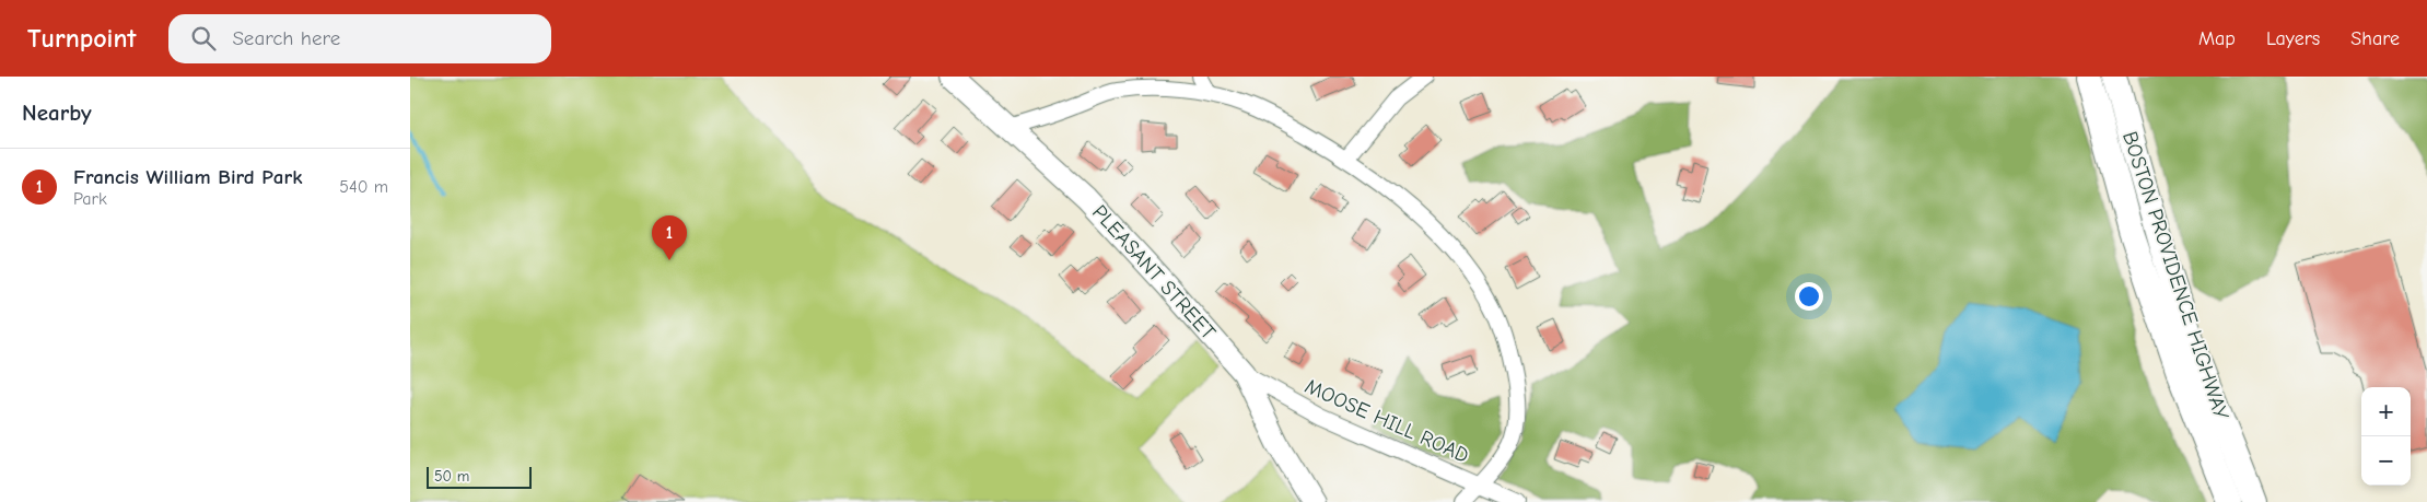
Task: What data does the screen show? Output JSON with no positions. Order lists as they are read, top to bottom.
{
  "streets": {
    "main road": ["BOSTON PROVIDENCE HIGHWAY"],
    "street": ["PLEASANT STREET", "MOOSE HILL ROAD"]
  },
  "crossings": [
    ["PLEASANT STREET", "MOOSE HILL ROAD"]
  ],
  "scale_bar": "50 m",
  "page": {
    "header": "Turnpoint",
    "search": "Search here",
    "nav": ["Map", "Layers", "Share"],
    "heading": "Nearby",
    "list": [
      {
        "mark": "1",
        "name": "Francis William Bird Park",
        "note": "Park",
        "value": "540 m"
      }
    ],
    "pins": "1",
    "map_buttons": ["+", "−"],
    "scale": "50 m"
  }
}
